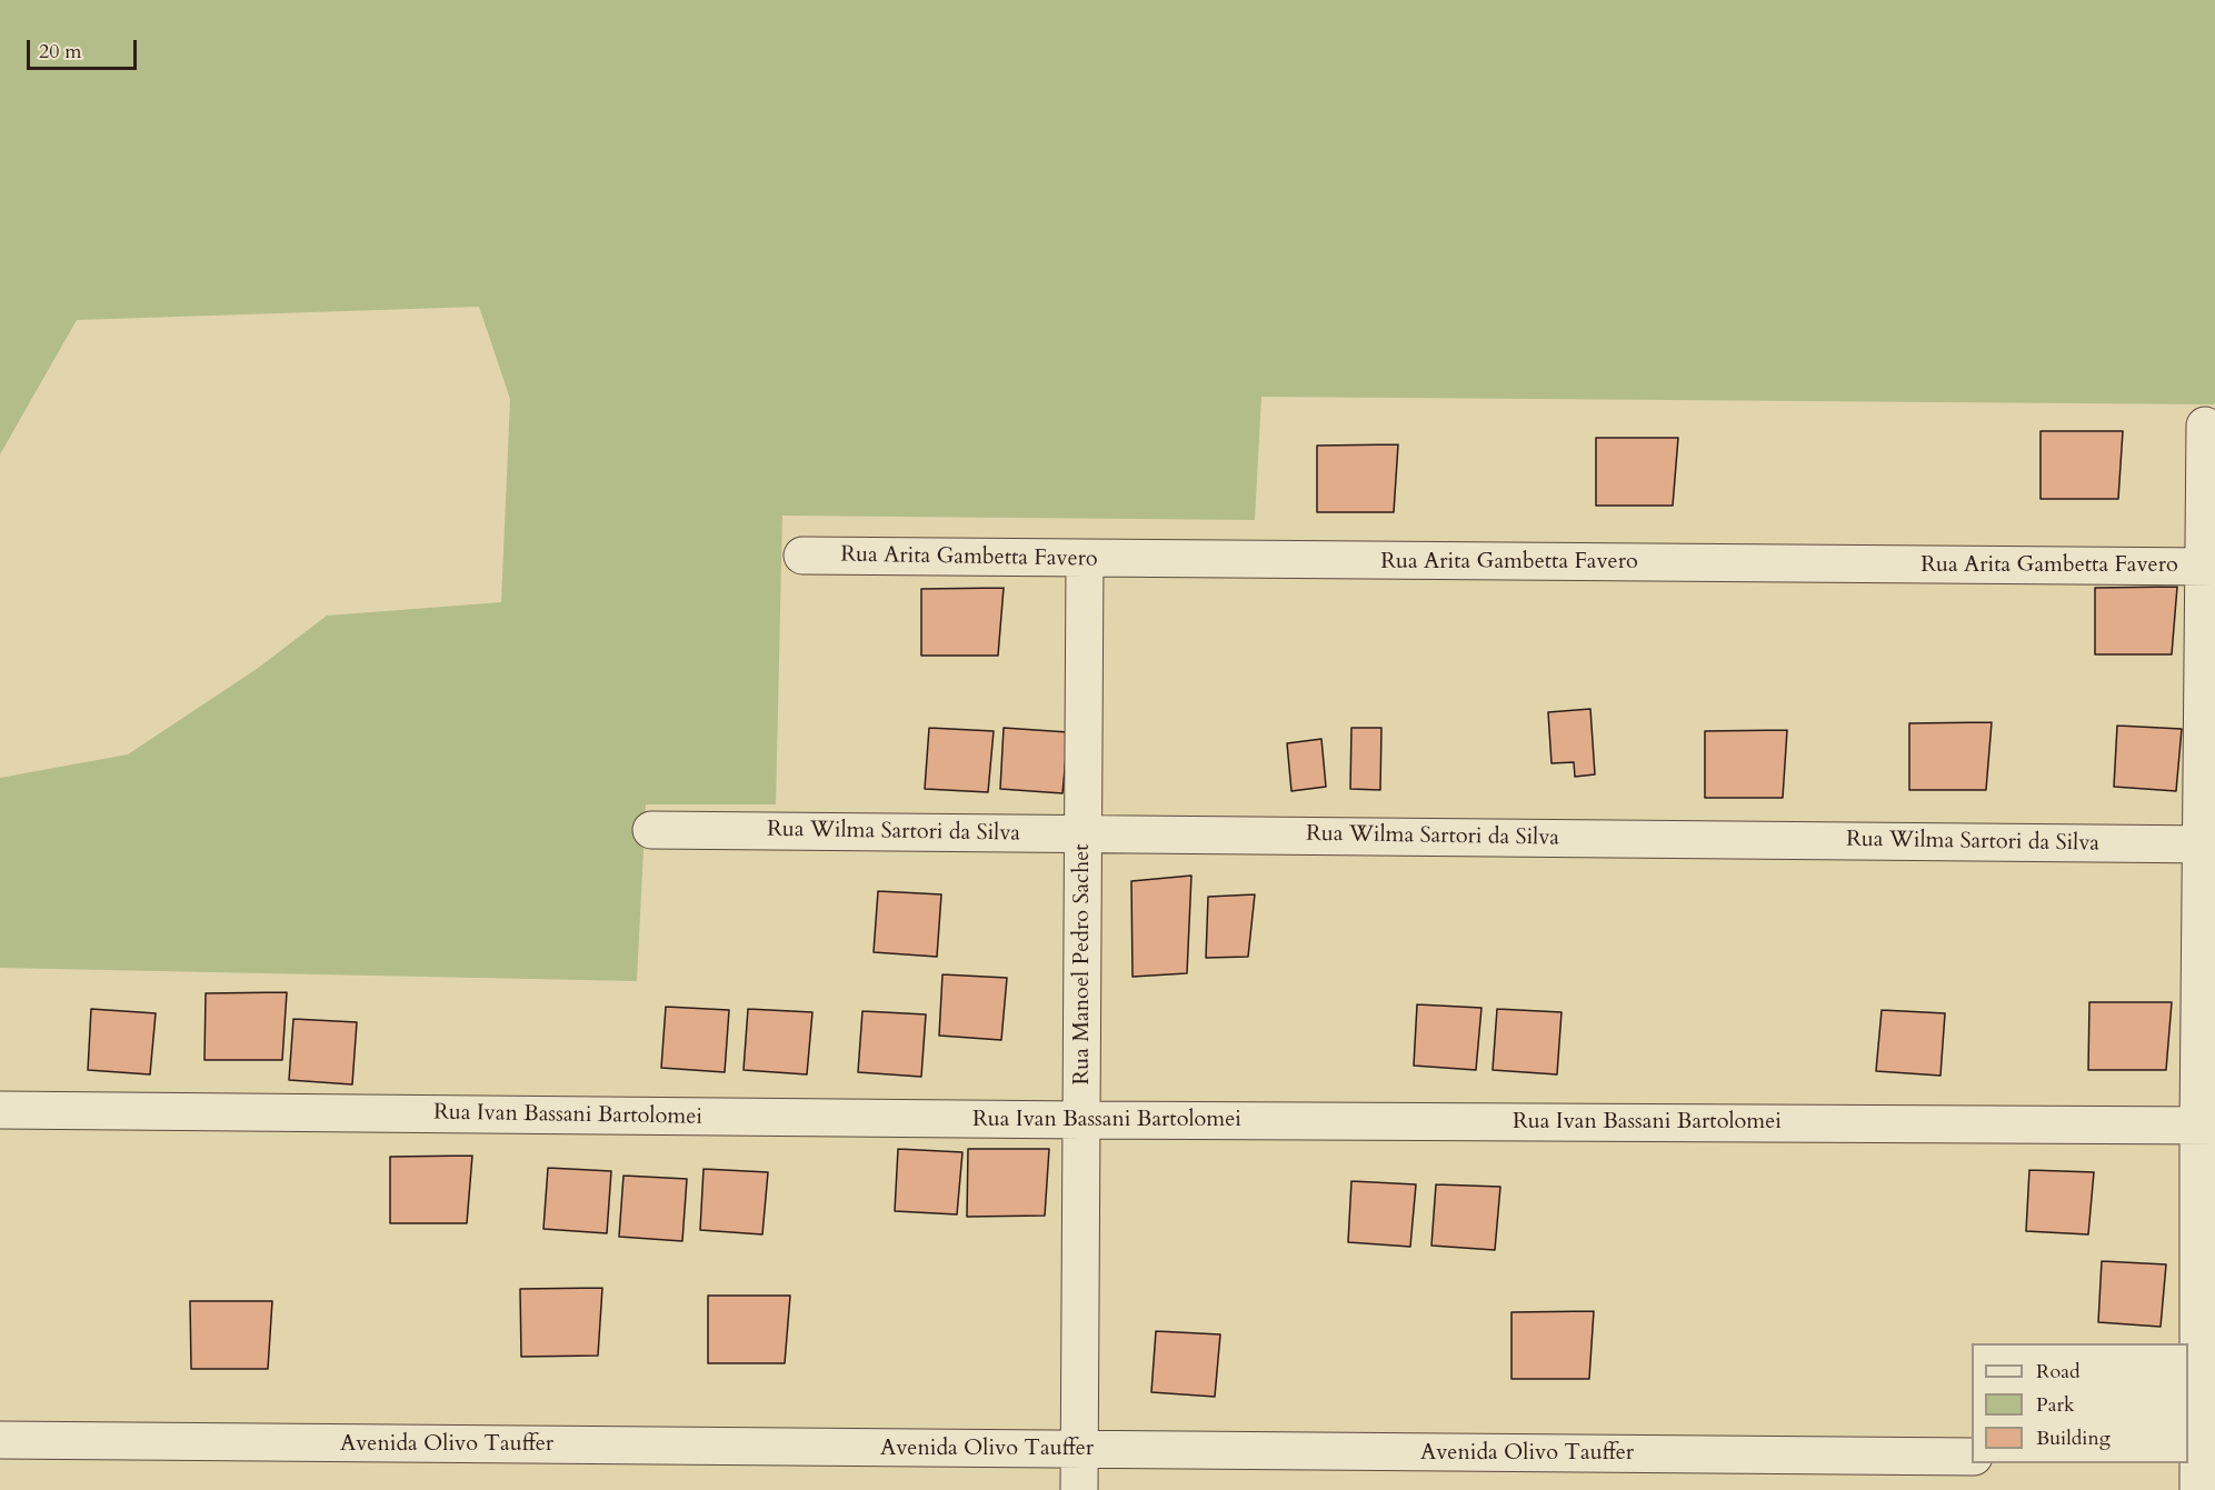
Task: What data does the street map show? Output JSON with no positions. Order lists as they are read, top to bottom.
{
  "streets": {
    "street": [
      "Rua Arita Gambetta Favero",
      "Rua Wilma Sartori da Silva",
      "Rua Manoel Pedro Sachet",
      "Rua Ivan Bassani Bartolomei",
      "Avenida Olivo Tauffer"
    ]
  },
  "crossings": [
    ["Rua Arita Gambetta Favero", "Rua Manoel Pedro Sachet"],
    ["Rua Wilma Sartori da Silva", "Rua Manoel Pedro Sachet"],
    ["Rua Manoel Pedro Sachet", "Rua Ivan Bassani Bartolomei"],
    ["Rua Manoel Pedro Sachet", "Avenida Olivo Tauffer"]
  ],
  "legend": ["Road", "Park", "Building"],
  "scale_bar": "20 m"
}
